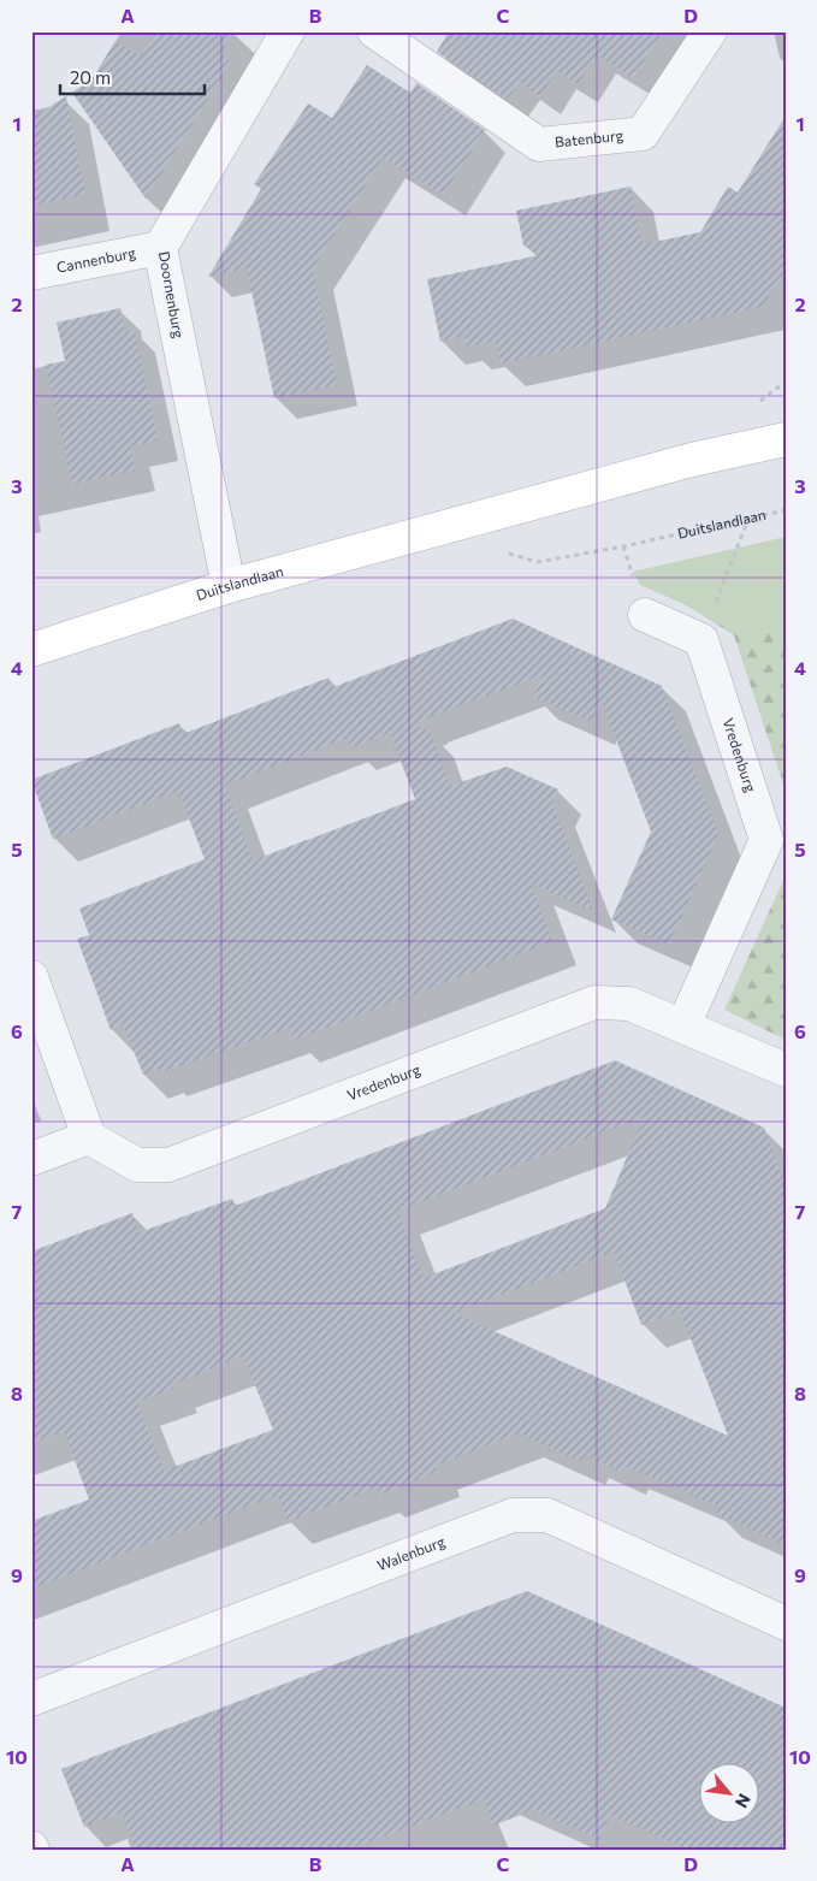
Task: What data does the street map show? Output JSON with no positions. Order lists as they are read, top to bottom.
{
  "streets": {
    "main road": ["Duitslandlaan"],
    "street": [
      "Batenburg",
      "Cannenburg",
      "Doornenburg",
      "Vredenburg",
      "Walenburg"
    ]
  },
  "crossings": [
    ["Cannenburg", "Doornenburg"],
    ["Doornenburg", "Duitslandlaan"]
  ],
  "scale_bar": "20 m",
  "north": "bottom right",
  "grid": {
    "columns": [
      "A",
      "B",
      "C",
      "D"
    ],
    "rows": [
      "1",
      "2",
      "3",
      "4",
      "5",
      "6",
      "7",
      "8",
      "9",
      "10"
    ]
  }
}
